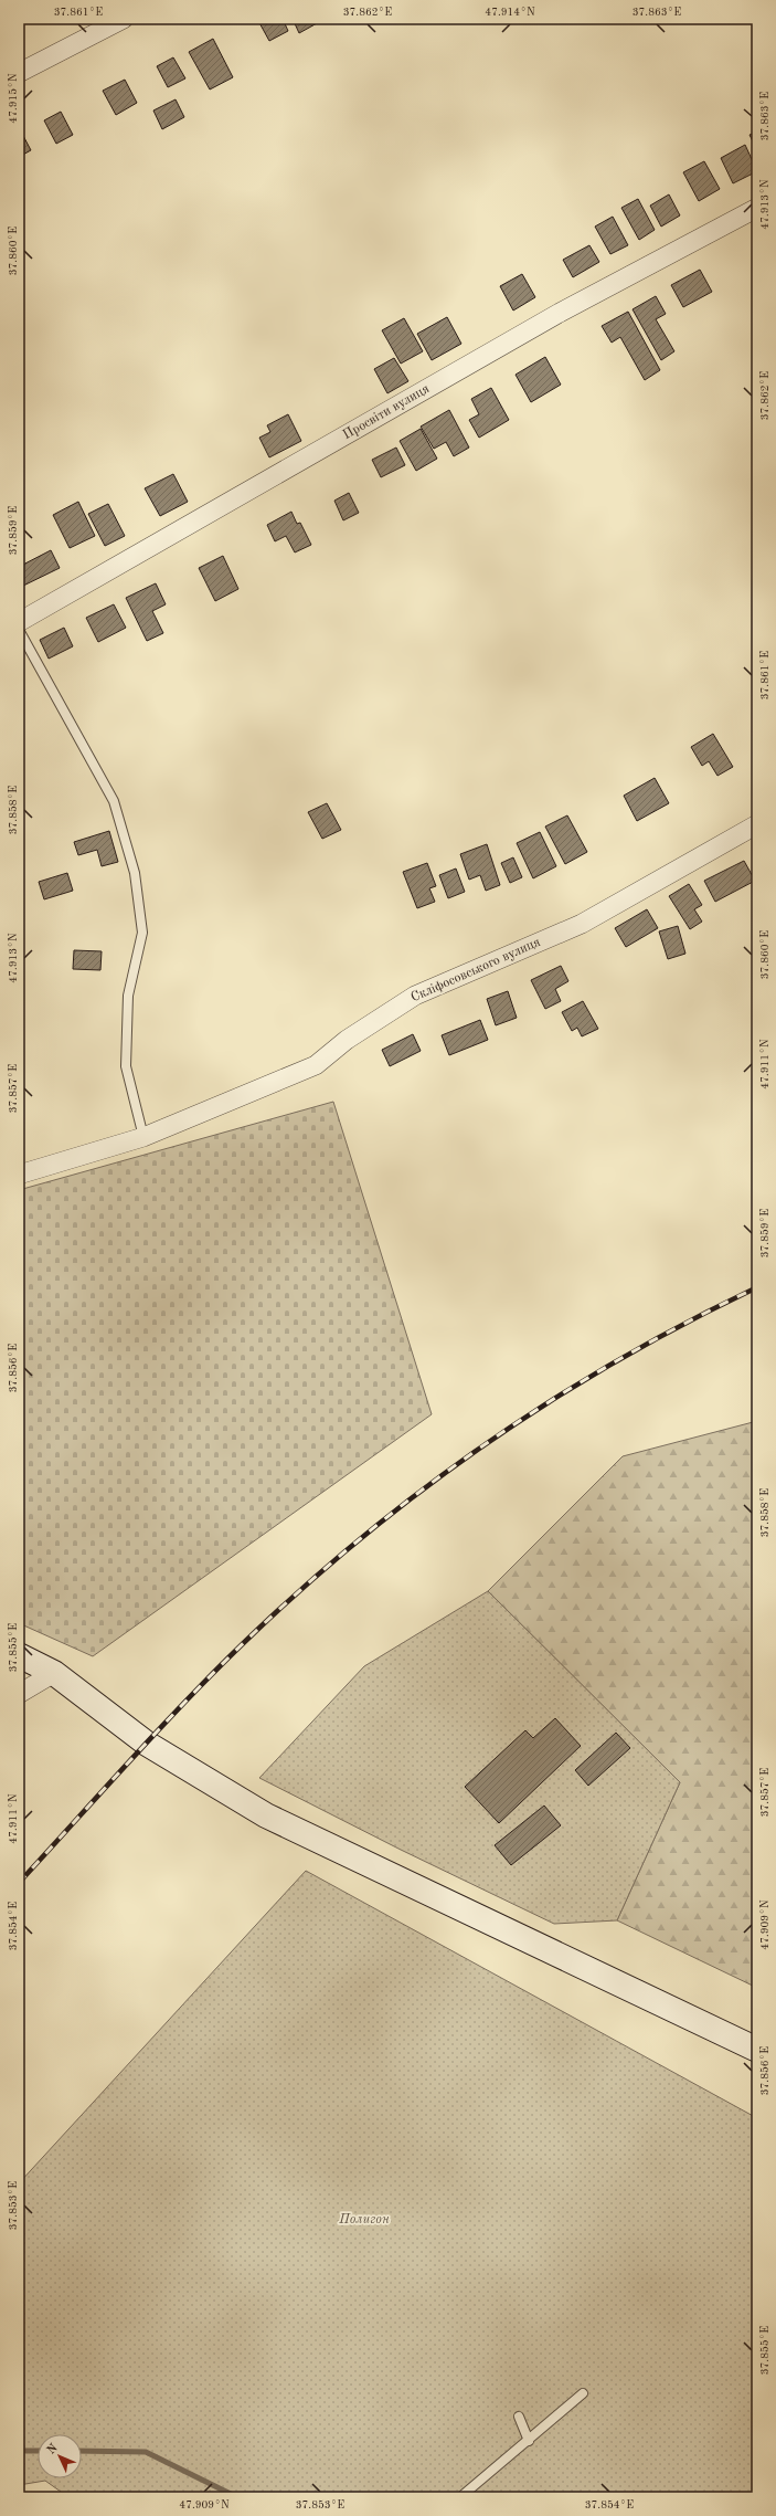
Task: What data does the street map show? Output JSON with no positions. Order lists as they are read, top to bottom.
{
  "streets": {
    "street": ["Просвіти вулиця", "Скліфосовського вулиця"]
  },
  "parks": ["Полигон"],
  "north": "top left",
  "coordinates": [
    "37.861°E",
    "37.862°E",
    "47.914°N",
    "37.863°E",
    "47.915°N",
    "47.913°N",
    "37.860°E",
    "37.859°E",
    "37.858°E",
    "47.911°N",
    "37.857°E",
    "37.856°E",
    "37.855°E",
    "47.909°N",
    "37.854°E",
    "37.853°E"
  ]
}
